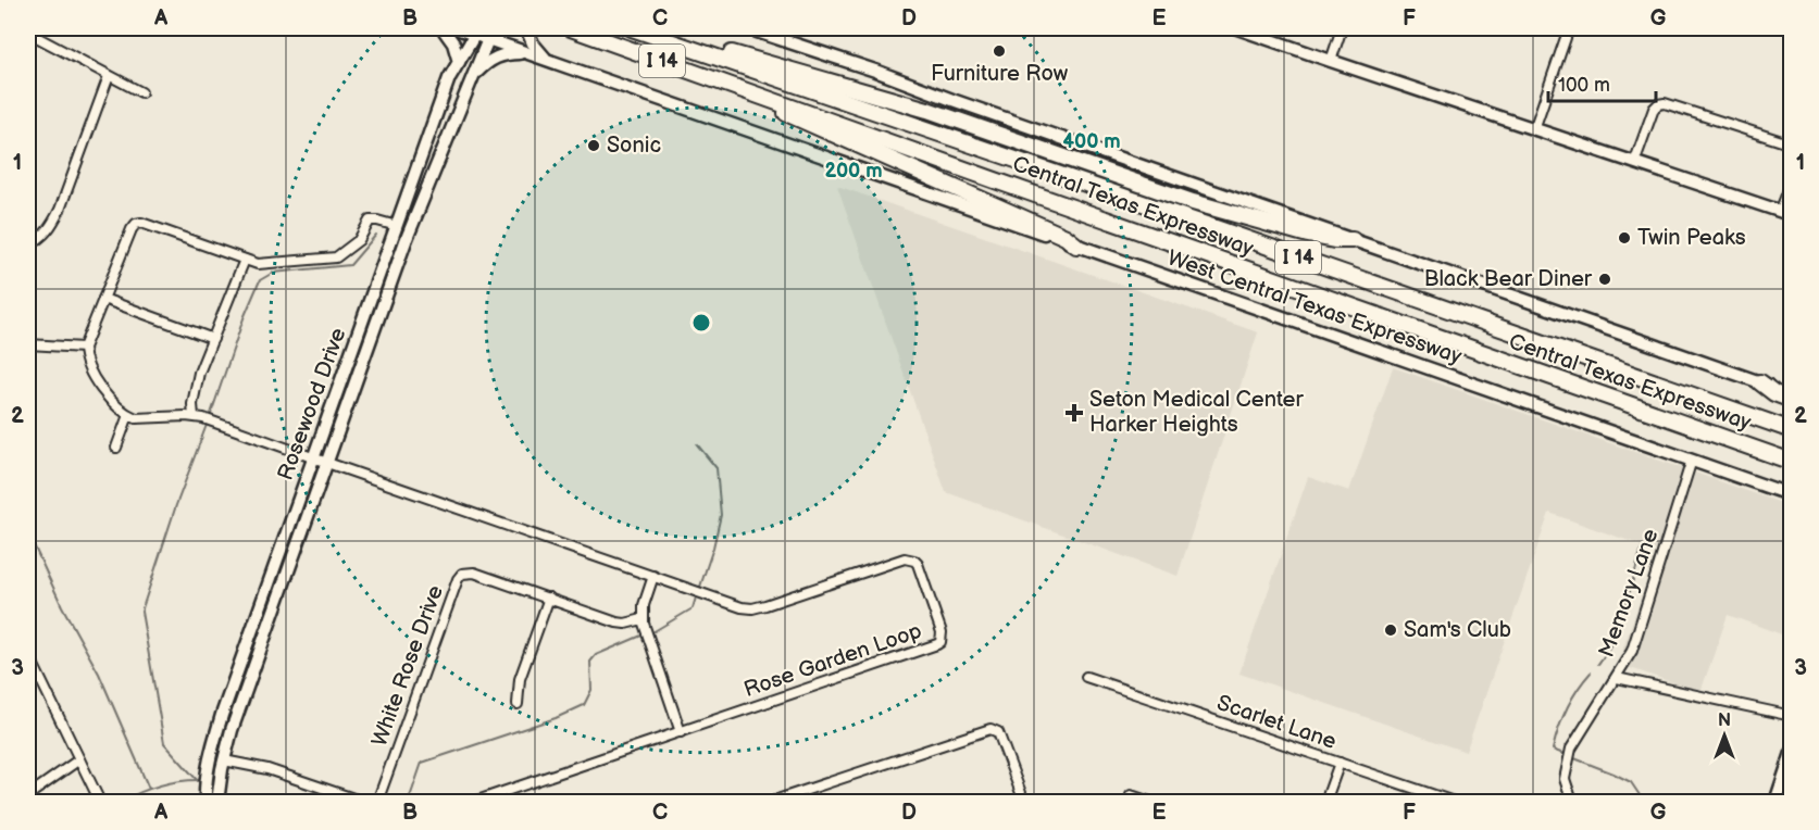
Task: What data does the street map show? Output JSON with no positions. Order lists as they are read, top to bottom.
{
  "streets": {
    "highway": ["I 14", "Central Texas Expressway"],
    "main road": ["West Central Texas Expressway", "Rosewood Drive"],
    "street": [
      "Memory Lane",
      "Rose Garden Loop",
      "White Rose Drive",
      "Scarlet Lane"
    ]
  },
  "crossings": [
    ["West Central Texas Expressway", "Rosewood Drive"],
    ["West Central Texas Expressway", "Memory Lane"],
    ["Rosewood Drive", "Rose Garden Loop"]
  ],
  "places": {
    "other": [
      "Furniture Row",
      "Sonic",
      "Twin Peaks",
      "Black Bear Diner",
      "Sam's Club"
    ],
    "health": ["Seton Medical Center Harker Heights"]
  },
  "scale_bar": "100 m",
  "north": "top",
  "grid": {
    "columns": [
      "A",
      "B",
      "C",
      "D",
      "E",
      "F",
      "G"
    ],
    "rows": ["1", "2", "3"]
  },
  "rings": ["400 m", "200 m"]
}
